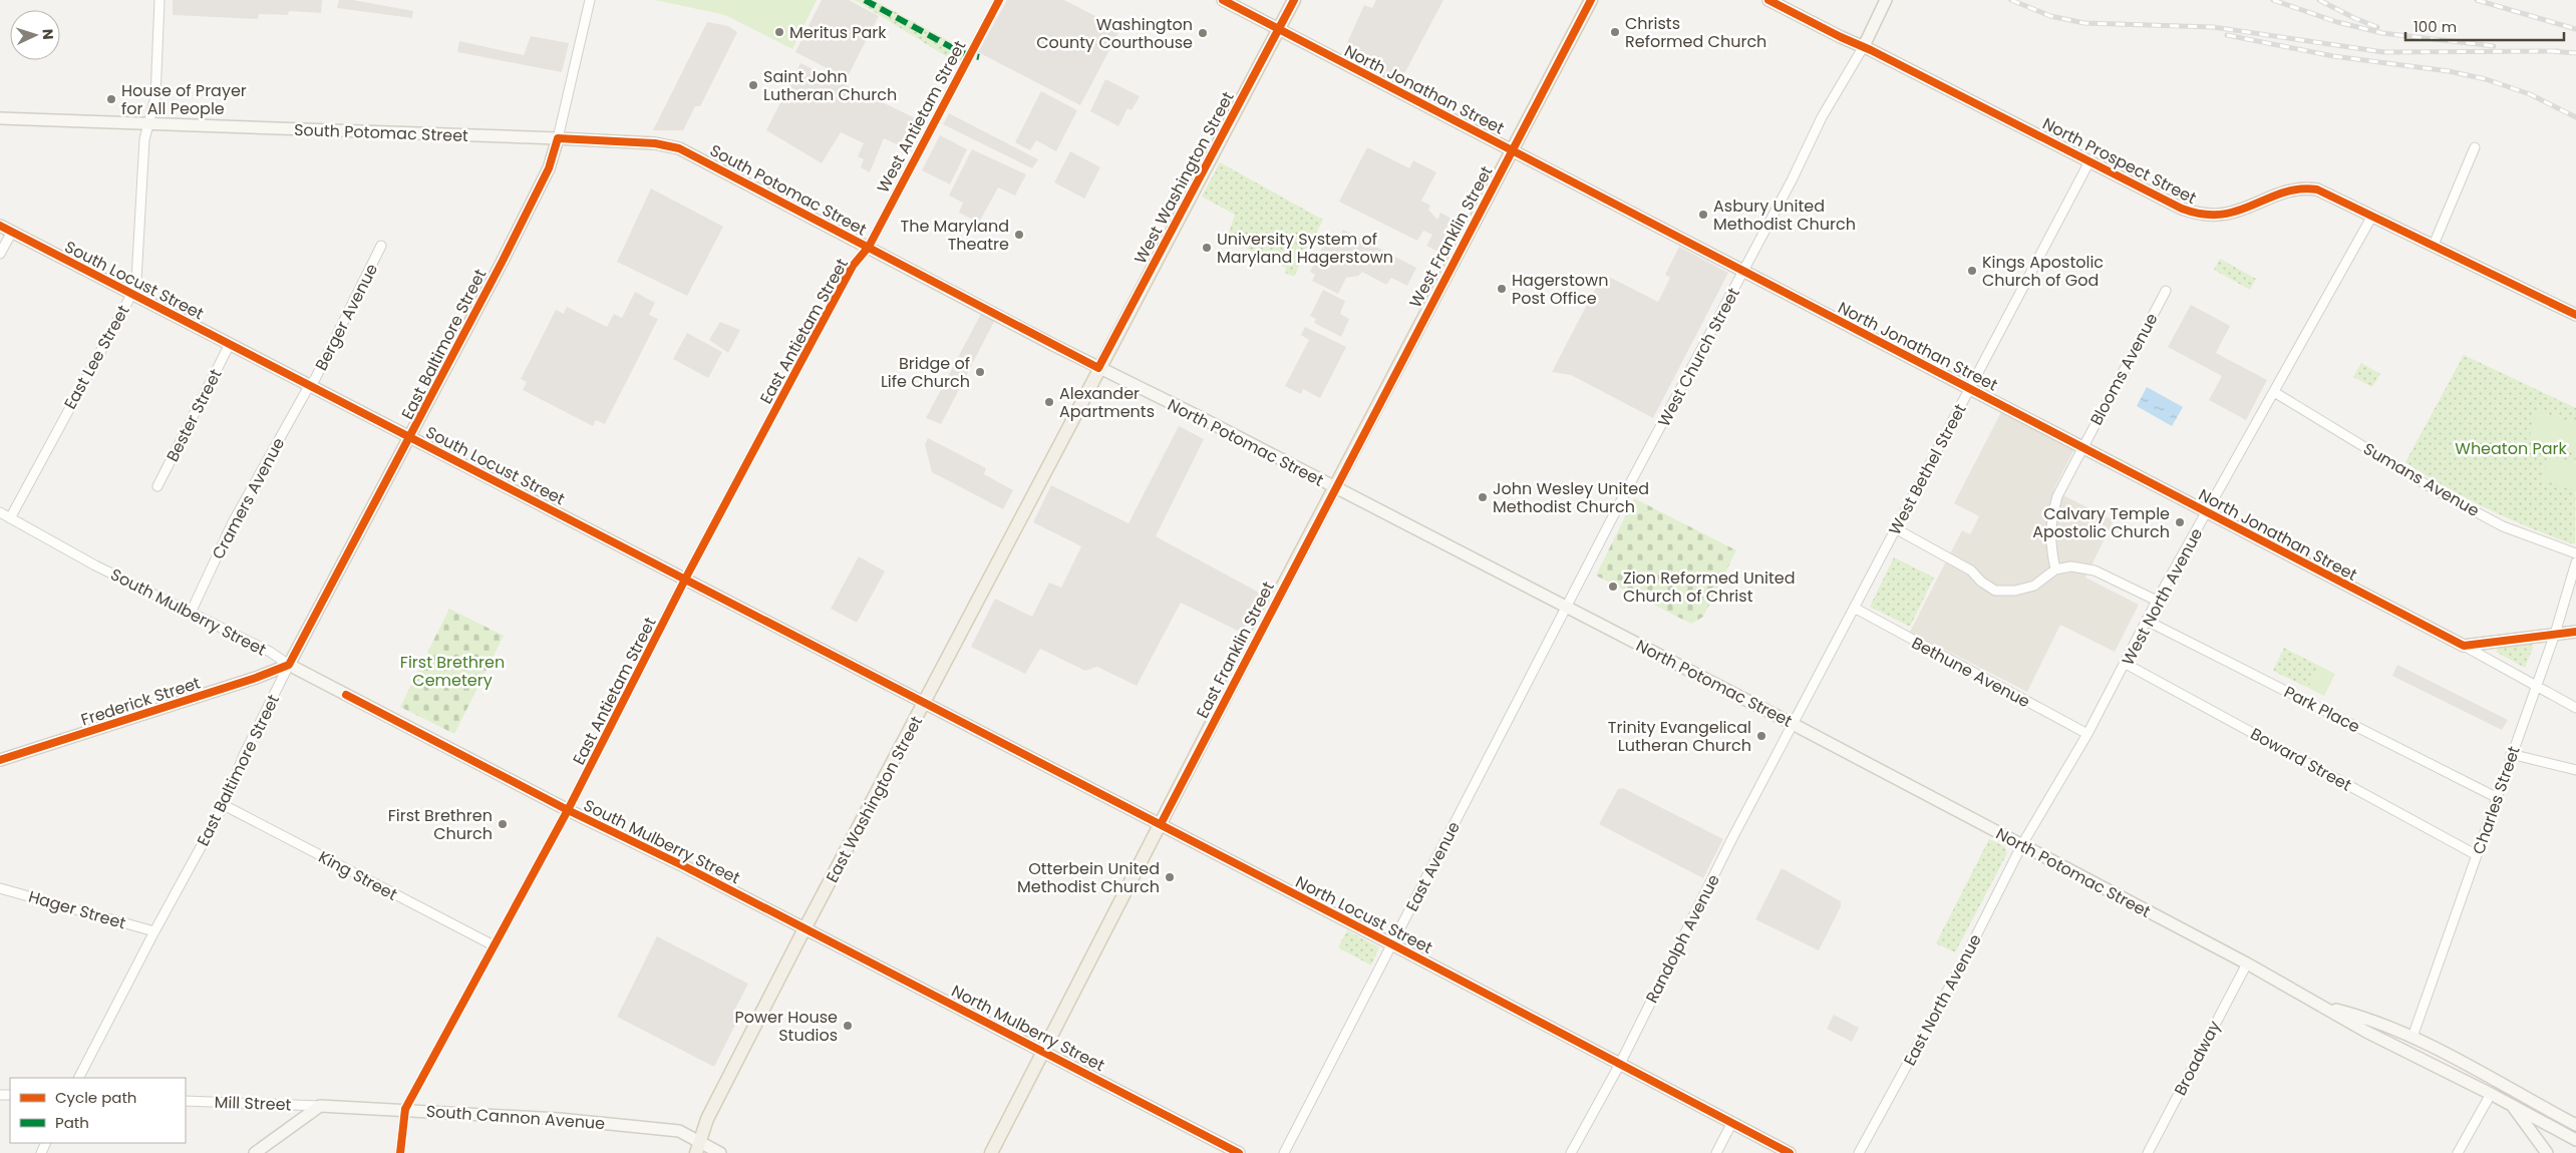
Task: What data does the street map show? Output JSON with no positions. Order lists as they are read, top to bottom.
{
  "streets": {
    "main road": [
      "North Jonathan Street",
      "South Potomac Street",
      "North Prospect Street",
      "West Washington Street",
      "West Franklin Street",
      "South Locust Street",
      "East Baltimore Street",
      "West Church Street",
      "North Potomac Street",
      "South Mulberry Street",
      "East Franklin Street",
      "Frederick Street",
      "East Washington Street",
      "North Locust Street",
      "North Mulberry Street",
      "South Cannon Avenue"
    ],
    "street": [
      "West Antietam Street",
      "Berger Avenue",
      "East Antietam Street",
      "East Lee Street",
      "Blooms Avenue",
      "Bester Street",
      "West Bethel Street",
      "Sumans Avenue",
      "Cramers Avenue",
      "West North Avenue",
      "Bethune Avenue",
      "Park Place",
      "Boward Street",
      "Charles Street",
      "East Avenue",
      "King Street",
      "Hager Street",
      "Randolph Avenue",
      "East North Avenue",
      "Broadway",
      "Mill Street"
    ]
  },
  "crossings": [
    ["North Jonathan Street", "West Washington Street"],
    ["North Jonathan Street", "West Franklin Street"],
    ["North Jonathan Street", "West Church Street"],
    ["North Jonathan Street", "Blooms Avenue"],
    ["North Jonathan Street", "West Bethel Street"],
    ["North Jonathan Street", "West North Avenue"],
    ["North Jonathan Street", "Charles Street"],
    ["West Antietam Street", "South Potomac Street"],
    ["West Antietam Street", "East Antietam Street"],
    ["South Potomac Street", "West Washington Street"],
    ["South Potomac Street", "East Antietam Street"],
    ["South Potomac Street", "East Baltimore Street"],
    ["South Potomac Street", "East Lee Street"],
    ["South Potomac Street", "North Potomac Street"],
    ["South Potomac Street", "East Washington Street"],
    ["North Prospect Street", "West Church Street"],
    ["North Prospect Street", "West Bethel Street"],
    ["North Prospect Street", "West North Avenue"],
    ["West Washington Street", "North Potomac Street"],
    ["West Washington Street", "East Washington Street"],
    ["West Franklin Street", "North Potomac Street"],
    ["West Franklin Street", "East Franklin Street"],
    ["South Locust Street", "Berger Avenue"],
    ["South Locust Street", "East Antietam Street"],
    ["South Locust Street", "East Baltimore Street"],
    ["South Locust Street", "East Lee Street"],
    ["South Locust Street", "Bester Street"],
    ["South Locust Street", "Cramers Avenue"],
    ["South Locust Street", "East Washington Street"],
    ["South Locust Street", "North Locust Street"],
    ["Berger Avenue", "Cramers Avenue"],
    ["East Antietam Street", "South Mulberry Street"],
    ["East Antietam Street", "King Street"],
    ["East Antietam Street", "South Cannon Avenue"],
    ["East Baltimore Street", "South Mulberry Street"],
    ["East Baltimore Street", "Frederick Street"],
    ["East Baltimore Street", "King Street"],
    ["East Baltimore Street", "Hager Street"],
    ["East Lee Street", "South Mulberry Street"],
    ["West Church Street", "North Potomac Street"],
    ["West Church Street", "East Avenue"],
    ["North Potomac Street", "West Bethel Street"],
    ["North Potomac Street", "West North Avenue"],
    ["North Potomac Street", "East Franklin Street"],
    ["North Potomac Street", "East Washington Street"],
    ["North Potomac Street", "Charles Street"],
    ["North Potomac Street", "East Avenue"],
    ["North Potomac Street", "Randolph Avenue"],
    ["North Potomac Street", "East North Avenue"],
    ["North Potomac Street", "Broadway"],
    ["West Bethel Street", "Bethune Avenue"],
    ["West Bethel Street", "Randolph Avenue"],
    ["Sumans Avenue", "West North Avenue"],
    ["Cramers Avenue", "South Mulberry Street"],
    ["West North Avenue", "Bethune Avenue"],
    ["West North Avenue", "Park Place"],
    ["West North Avenue", "Boward Street"],
    ["West North Avenue", "East North Avenue"],
    ["South Mulberry Street", "Frederick Street"],
    ["South Mulberry Street", "East Washington Street"],
    ["South Mulberry Street", "North Mulberry Street"],
    ["East Franklin Street", "North Locust Street"],
    ["East Franklin Street", "North Mulberry Street"],
    ["Park Place", "Charles Street"],
    ["Boward Street", "Charles Street"],
    ["East Washington Street", "North Locust Street"],
    ["East Washington Street", "North Mulberry Street"],
    ["East Washington Street", "South Cannon Avenue"],
    ["East Avenue", "North Locust Street"],
    ["North Locust Street", "Randolph Avenue"],
    ["Mill Street", "South Cannon Avenue"]
  ],
  "parks": ["Wheaton Park", "First Brethren Cemetery"],
  "places": [
    "Meritus Park",
    "Christs Reformed Church",
    "Washington County Courthouse",
    "Saint John Lutheran Church",
    "House of Prayer for All People",
    "Asbury United Methodist Church",
    "The Maryland Theatre",
    "University System of Maryland Hagerstown",
    "Kings Apostolic Church of God",
    "Hagerstown Post Office",
    "Bridge of Life Church",
    "Alexander Apartments",
    "John Wesley United Methodist Church",
    "Calvary Temple Apostolic Church",
    "Zion Reformed United Church of Christ",
    "Trinity Evangelical Lutheran Church",
    "First Brethren Church",
    "Otterbein United Methodist Church",
    "Power House Studios"
  ],
  "legend": ["Cycle path", "Path"],
  "scale_bar": "100 m",
  "north": "right"
}
